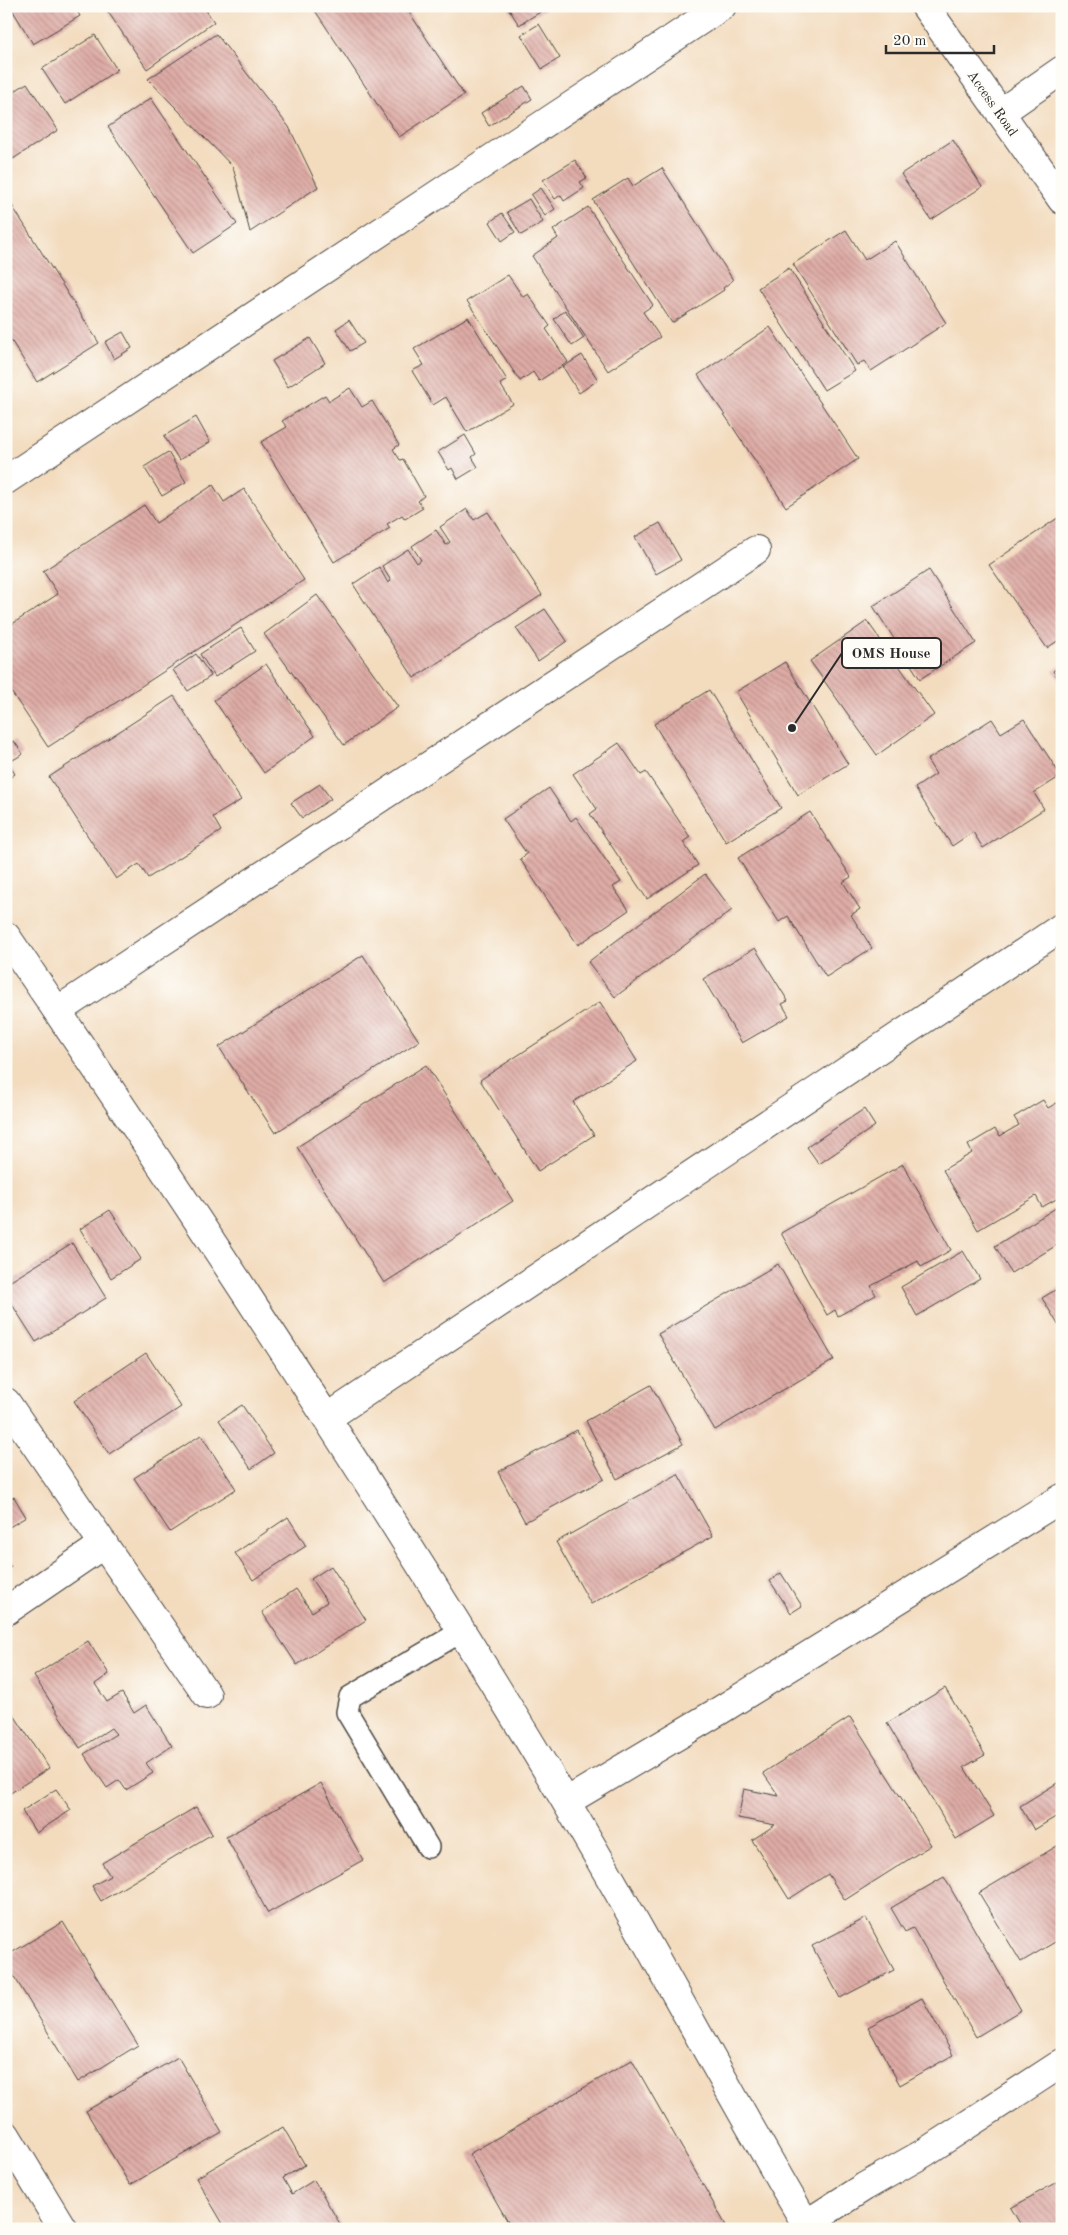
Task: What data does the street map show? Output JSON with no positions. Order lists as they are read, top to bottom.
{
  "streets": {
    "street": ["Access Road"]
  },
  "places": ["OMS House"],
  "scale_bar": "20 m"
}
